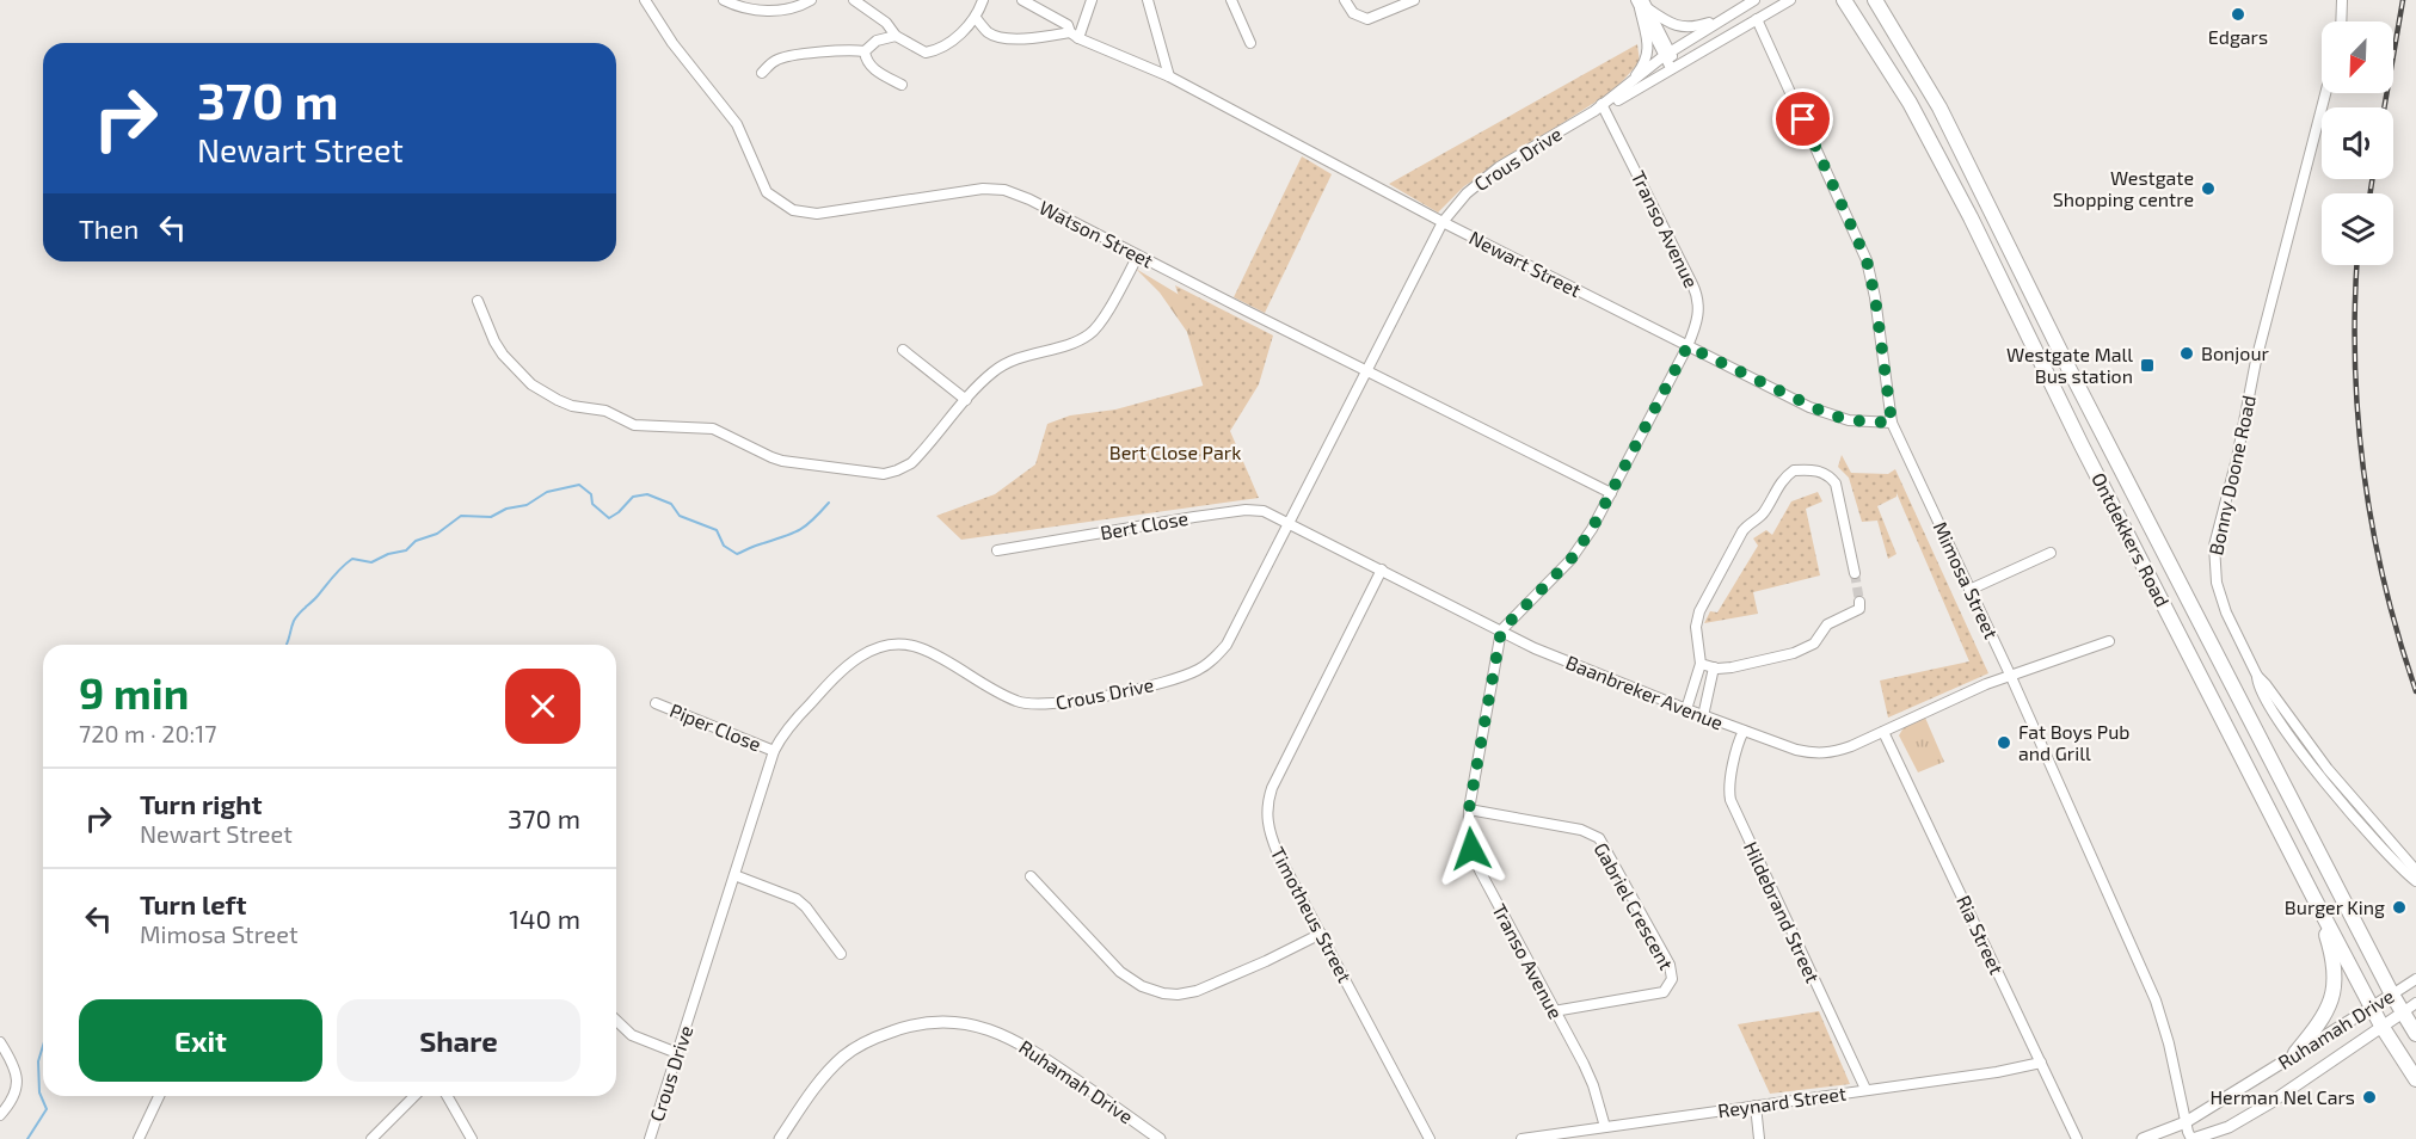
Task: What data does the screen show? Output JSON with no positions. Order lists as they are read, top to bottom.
{
  "streets": {
    "main road": ["Ontdekkers Road"],
    "street": [
      "Crous Drive",
      "Transo Avenue",
      "Watson Street",
      "Newart Street",
      "Bonny Doone Road",
      "Bert Close",
      "Mimosa Street",
      "Baanbreker Avenue",
      "Piper Close",
      "Gabriel Crescent",
      "Hildebrand Street",
      "Timotheus Street",
      "Ria Street",
      "Ruhamah Drive",
      "Reynard Street"
    ]
  },
  "crossings": [
    ["Crous Drive", "Transo Avenue"],
    ["Crous Drive", "Watson Street"],
    ["Crous Drive", "Newart Street"],
    ["Crous Drive", "Bert Close"],
    ["Crous Drive", "Mimosa Street"],
    ["Crous Drive", "Baanbreker Avenue"],
    ["Crous Drive", "Piper Close"],
    ["Transo Avenue", "Watson Street"],
    ["Transo Avenue", "Newart Street"],
    ["Transo Avenue", "Baanbreker Avenue"],
    ["Transo Avenue", "Gabriel Crescent"],
    ["Transo Avenue", "Reynard Street"],
    ["Newart Street", "Mimosa Street"],
    ["Bert Close", "Baanbreker Avenue"],
    ["Ontdekkers Road", "Ruhamah Drive"],
    ["Mimosa Street", "Baanbreker Avenue"],
    ["Mimosa Street", "Ruhamah Drive"],
    ["Baanbreker Avenue", "Hildebrand Street"],
    ["Baanbreker Avenue", "Timotheus Street"],
    ["Baanbreker Avenue", "Ria Street"],
    ["Hildebrand Street", "Reynard Street"],
    ["Ria Street", "Reynard Street"]
  ],
  "parks": ["Bert Close Park"],
  "places": {
    "other": [
      "Edgars",
      "Westgate Shopping centre",
      "Bonjour",
      "Fat Boys Pub and Grill",
      "Burger King",
      "Herman Nel Cars"
    ],
    "transit": ["Westgate Mall Bus station"]
  },
  "north": "bottom left",
  "page": {
    "turn": ["370 m", "Newart Street"],
    "then": "Then",
    "heading": ["9 min", "720 m · 20:17"],
    "list": [
      {
        "name": "Turn right",
        "note": "Newart Street",
        "value": "370 m"
      },
      {
        "name": "Turn left",
        "note": "Mimosa Street",
        "value": "140 m"
      }
    ],
    "buttons": ["Exit", "Share"]
  }
}
